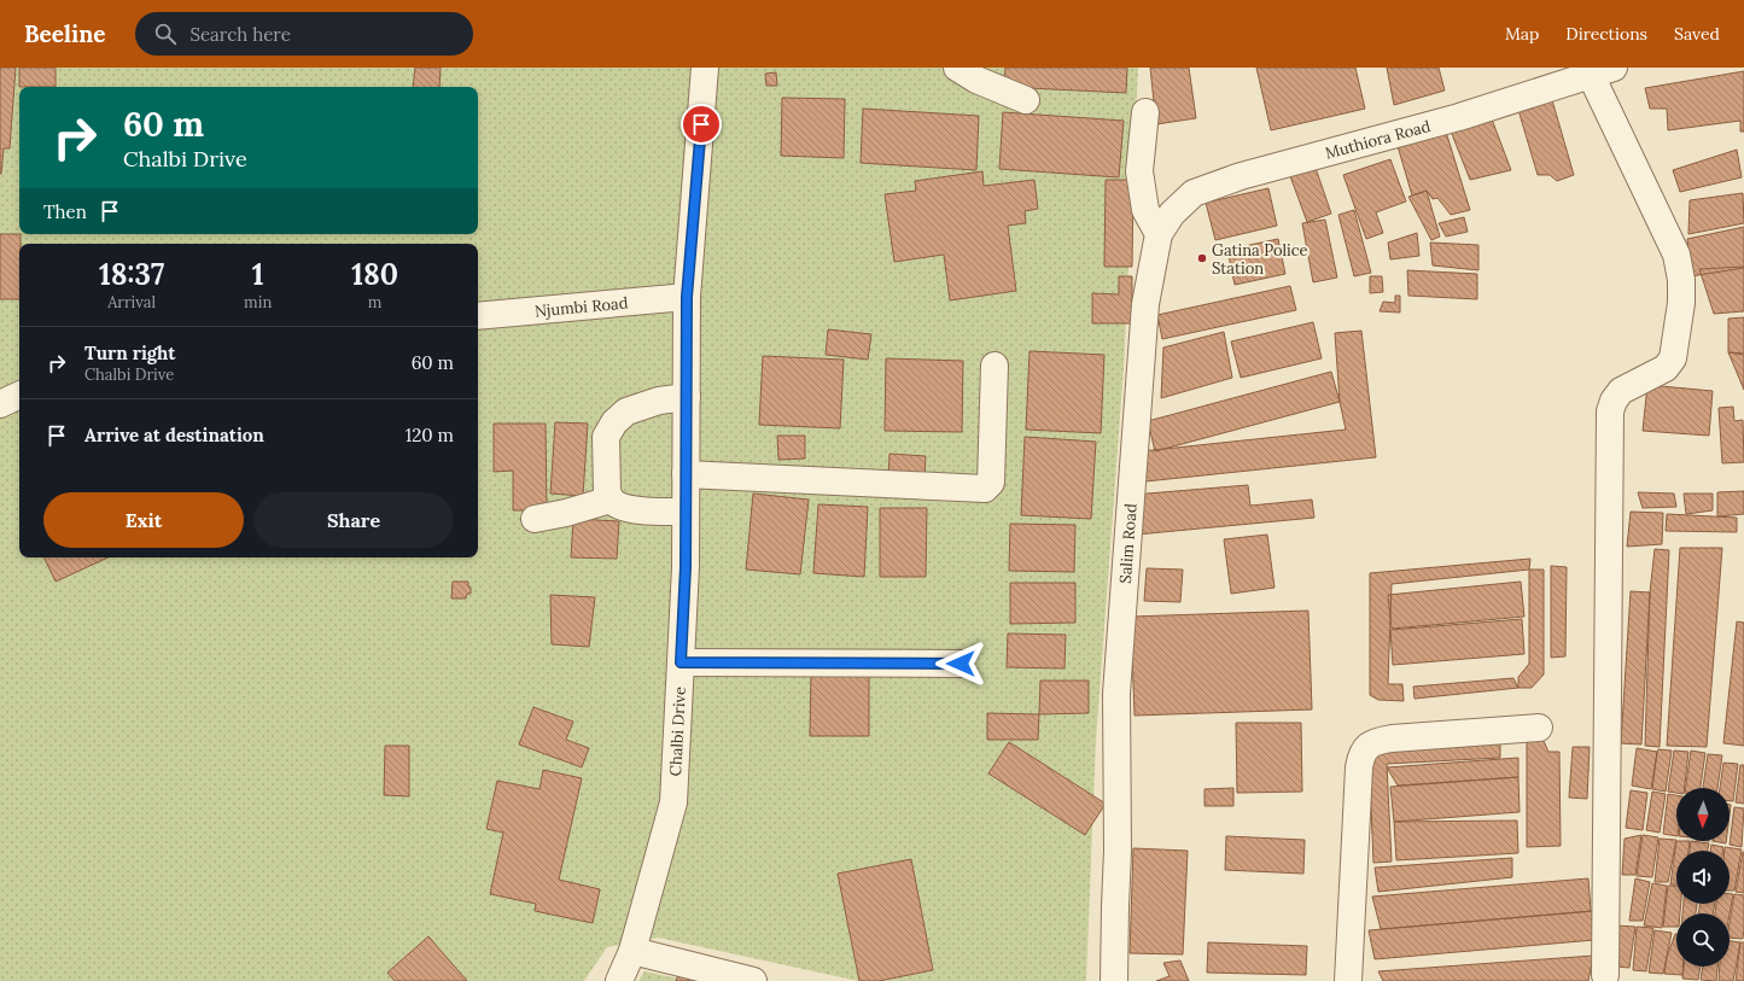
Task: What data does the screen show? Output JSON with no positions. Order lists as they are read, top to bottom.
{
  "streets": {
    "street": [
      "Muthiora Road",
      "Njumbi Road",
      "Salim Road",
      "Chalbi Drive"
    ]
  },
  "crossings": [
    ["Muthiora Road", "Salim Road"],
    ["Njumbi Road", "Chalbi Drive"]
  ],
  "places": ["Gatina Police Station"],
  "north": "bottom",
  "page": {
    "header": "Beeline",
    "search": "Search here",
    "nav": ["Map", "Directions", "Saved"],
    "turn": ["60 m", "Chalbi Drive"],
    "then": "Then",
    "eta": [
      "18:37",
      "Arrival",
      "1",
      "min",
      "180",
      "m"
    ],
    "list": [
      {
        "name": "Turn right",
        "note": "Chalbi Drive",
        "value": "60 m"
      },
      {
        "name": "Arrive at destination",
        "value": "120 m"
      }
    ],
    "buttons": ["Exit", "Share"]
  }
}
